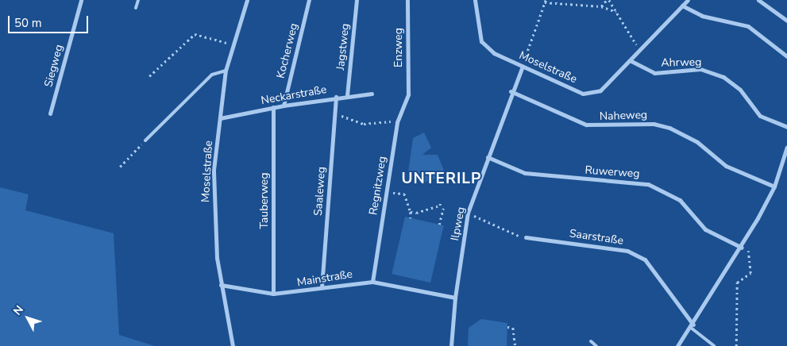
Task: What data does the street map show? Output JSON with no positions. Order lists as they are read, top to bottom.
{
  "streets": {
    "street": [
      "Jagstweg",
      "Enzweg",
      "Kocherweg",
      "Ahrweg",
      "Siegweg",
      "Moselstraße",
      "Neckarstraße",
      "Naheweg",
      "Ruwerweg",
      "Regnitzweg",
      "Saaleweg",
      "Tauberweg",
      "Ilpweg",
      "Saarstraße",
      "Mainstraße"
    ]
  },
  "crossings": [
    ["Jagstweg", "Neckarstraße"],
    ["Enzweg", "Regnitzweg"],
    ["Kocherweg", "Neckarstraße"],
    ["Ahrweg", "Moselstraße"],
    ["Moselstraße", "Neckarstraße"],
    ["Moselstraße", "Ilpweg"],
    ["Moselstraße", "Mainstraße"],
    ["Neckarstraße", "Saaleweg"],
    ["Neckarstraße", "Tauberweg"],
    ["Naheweg", "Ilpweg"],
    ["Ruwerweg", "Ilpweg"],
    ["Regnitzweg", "Mainstraße"],
    ["Saaleweg", "Mainstraße"],
    ["Tauberweg", "Mainstraße"],
    ["Ilpweg", "Mainstraße"]
  ],
  "districts": ["UNTERILP"],
  "scale_bar": "50 m",
  "north": "top left"
}
